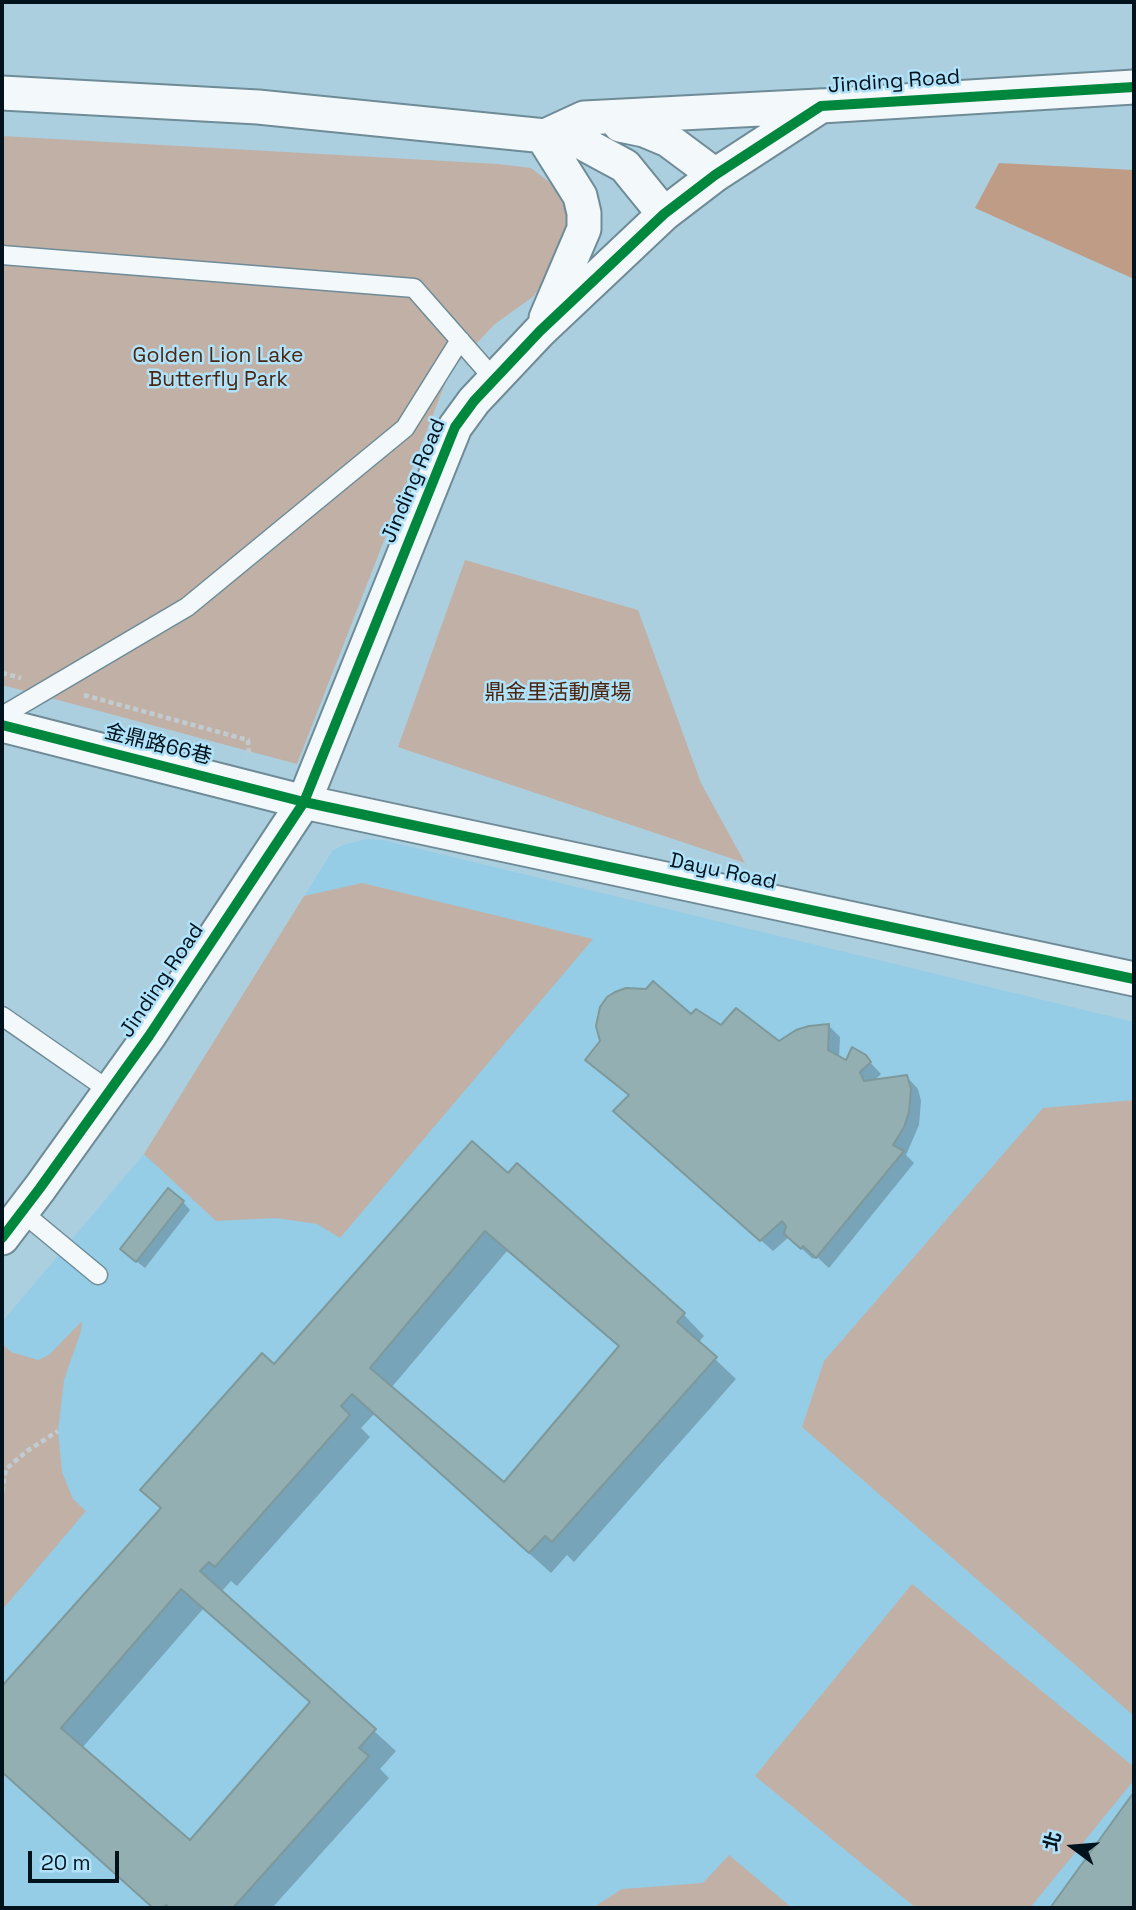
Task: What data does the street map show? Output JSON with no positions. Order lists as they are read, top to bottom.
{
  "streets": {
    "street": ["Jinding Road", "金鼎路66巷", "Dayu Road"]
  },
  "crossings": [
    ["Jinding Road", "金鼎路66巷"],
    ["Jinding Road", "Dayu Road"],
    ["金鼎路66巷", "Dayu Road"]
  ],
  "parks": ["Golden Lion Lake Butterfly Park", "鼎金里活動廣場"],
  "scale_bar": "20 m",
  "north": "left"
}
